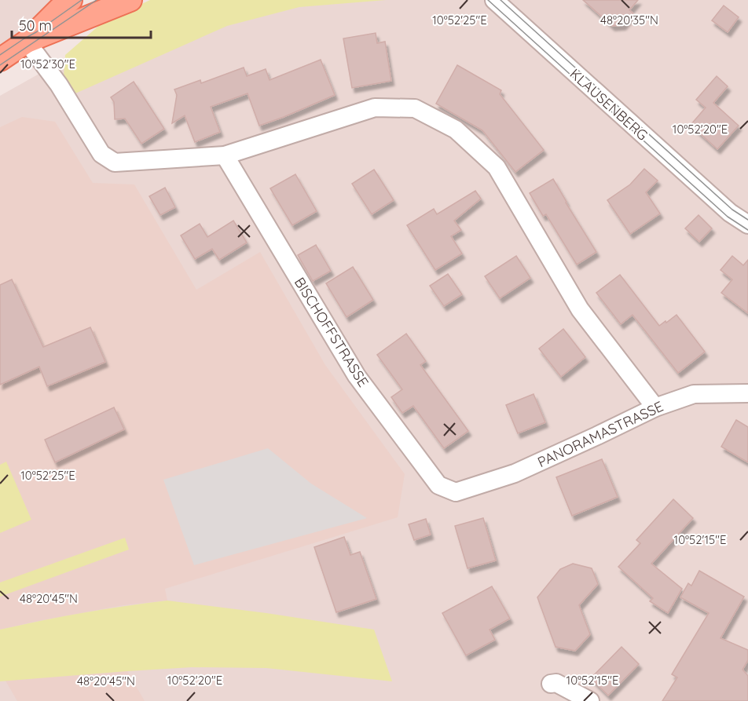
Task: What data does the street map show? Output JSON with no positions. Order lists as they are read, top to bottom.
{
  "streets": {
    "street": ["KLAUSENBERG", "BISCHOFFSTRASSE", "PANORAMASTRASSE"]
  },
  "crossings": [
    ["BISCHOFFSTRASSE", "PANORAMASTRASSE"]
  ],
  "scale_bar": "50 m",
  "coordinates": [
    "48°20'35\"N",
    "10°52'25\"E",
    "10°52'30\"E",
    "10°52'20\"E",
    "10°52'15\"E",
    "48°20'45\"N"
  ]
}
